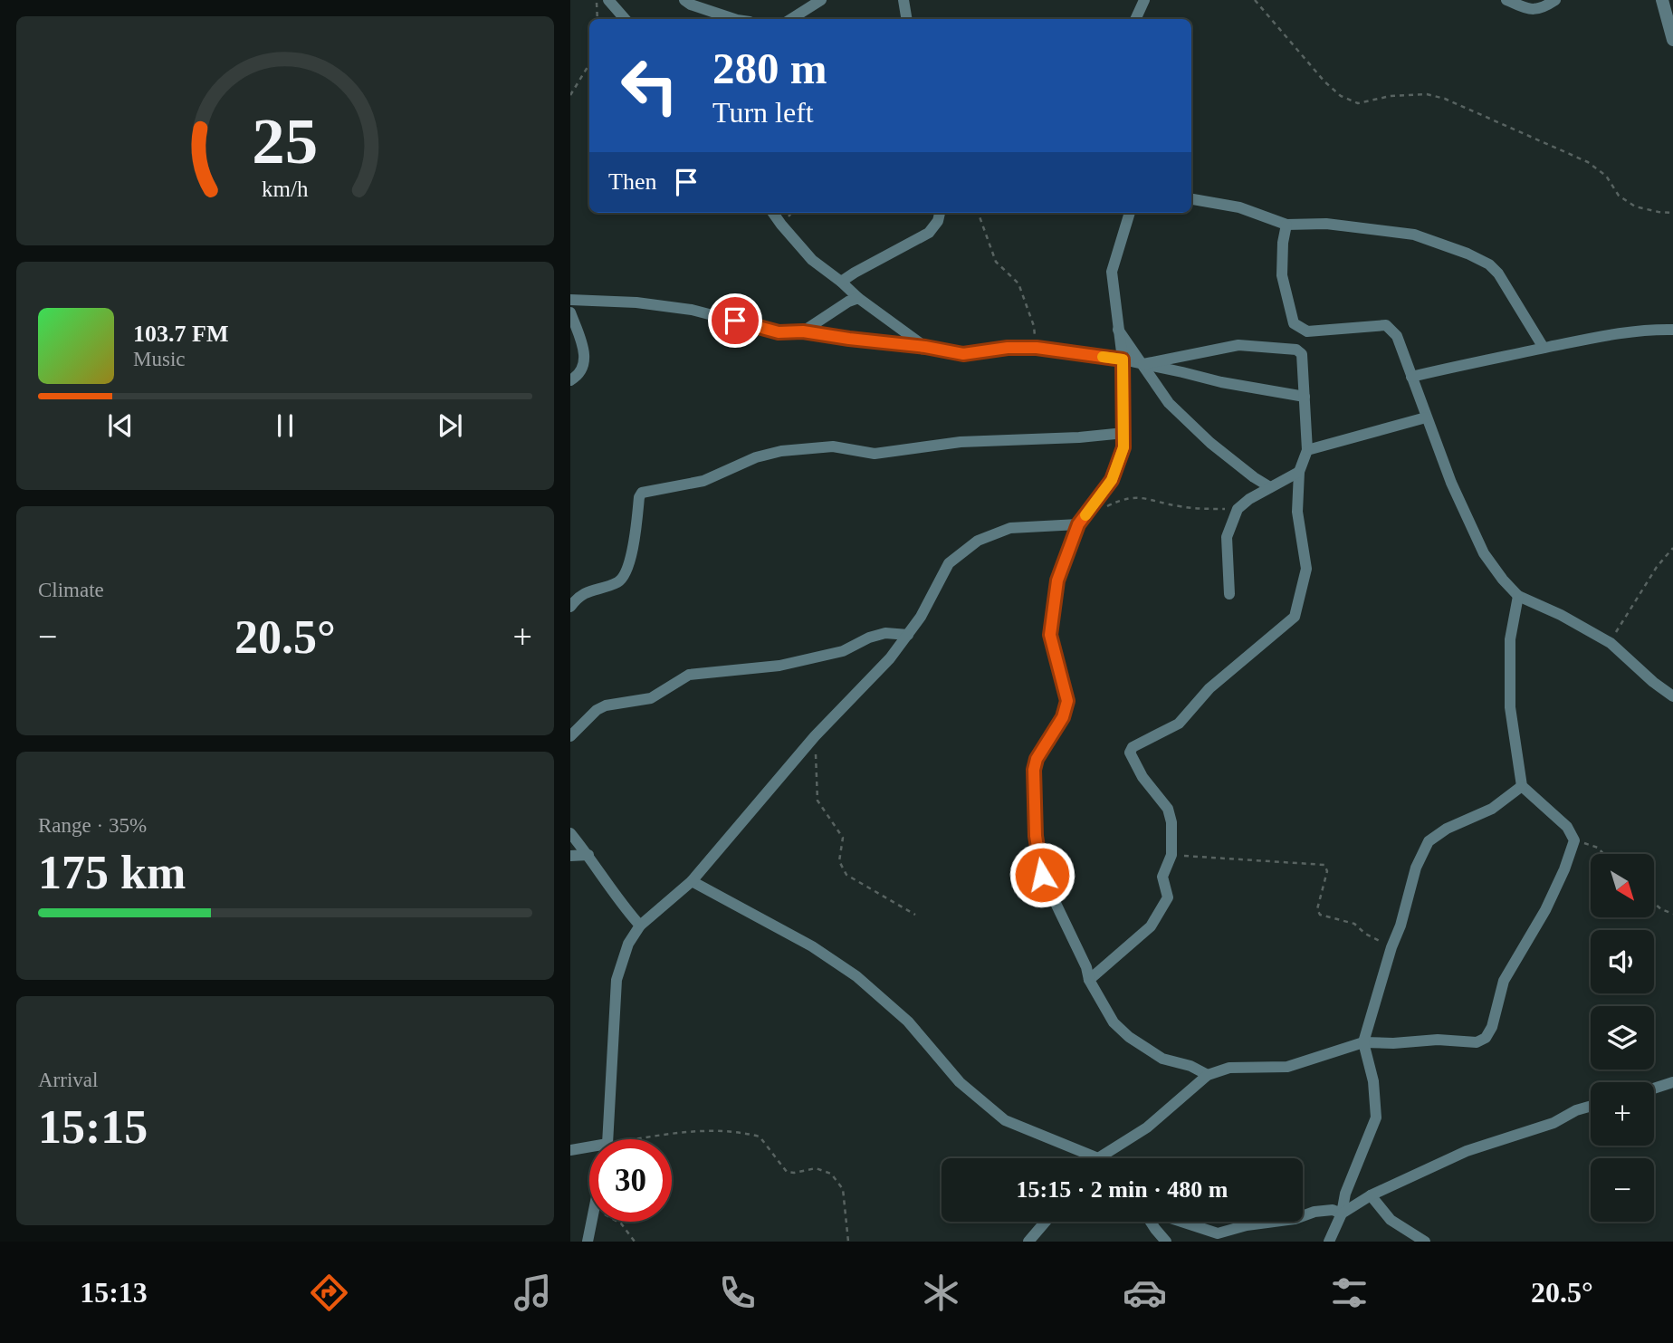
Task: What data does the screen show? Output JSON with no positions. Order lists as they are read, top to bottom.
{
  "north": "bottom right",
  "page": {
    "turn": ["280 m", "Turn left"],
    "then": "Then",
    "song": ["103.7 FM", "Music"],
    "tile": [
      "Climate",
      ["Range · 35%", "175 km"],
      ["Arrival", "15:15"]
    ],
    "heat": ["−", "20.5°", "+"],
    "map_buttons": ["+", "−"],
    "limit": "30",
    "trip": "15:15 · 2 min · 480 m",
    "tabs": ["15:13", "20.5°"],
    "gauge": ["25", "km/h"]
  }
}
